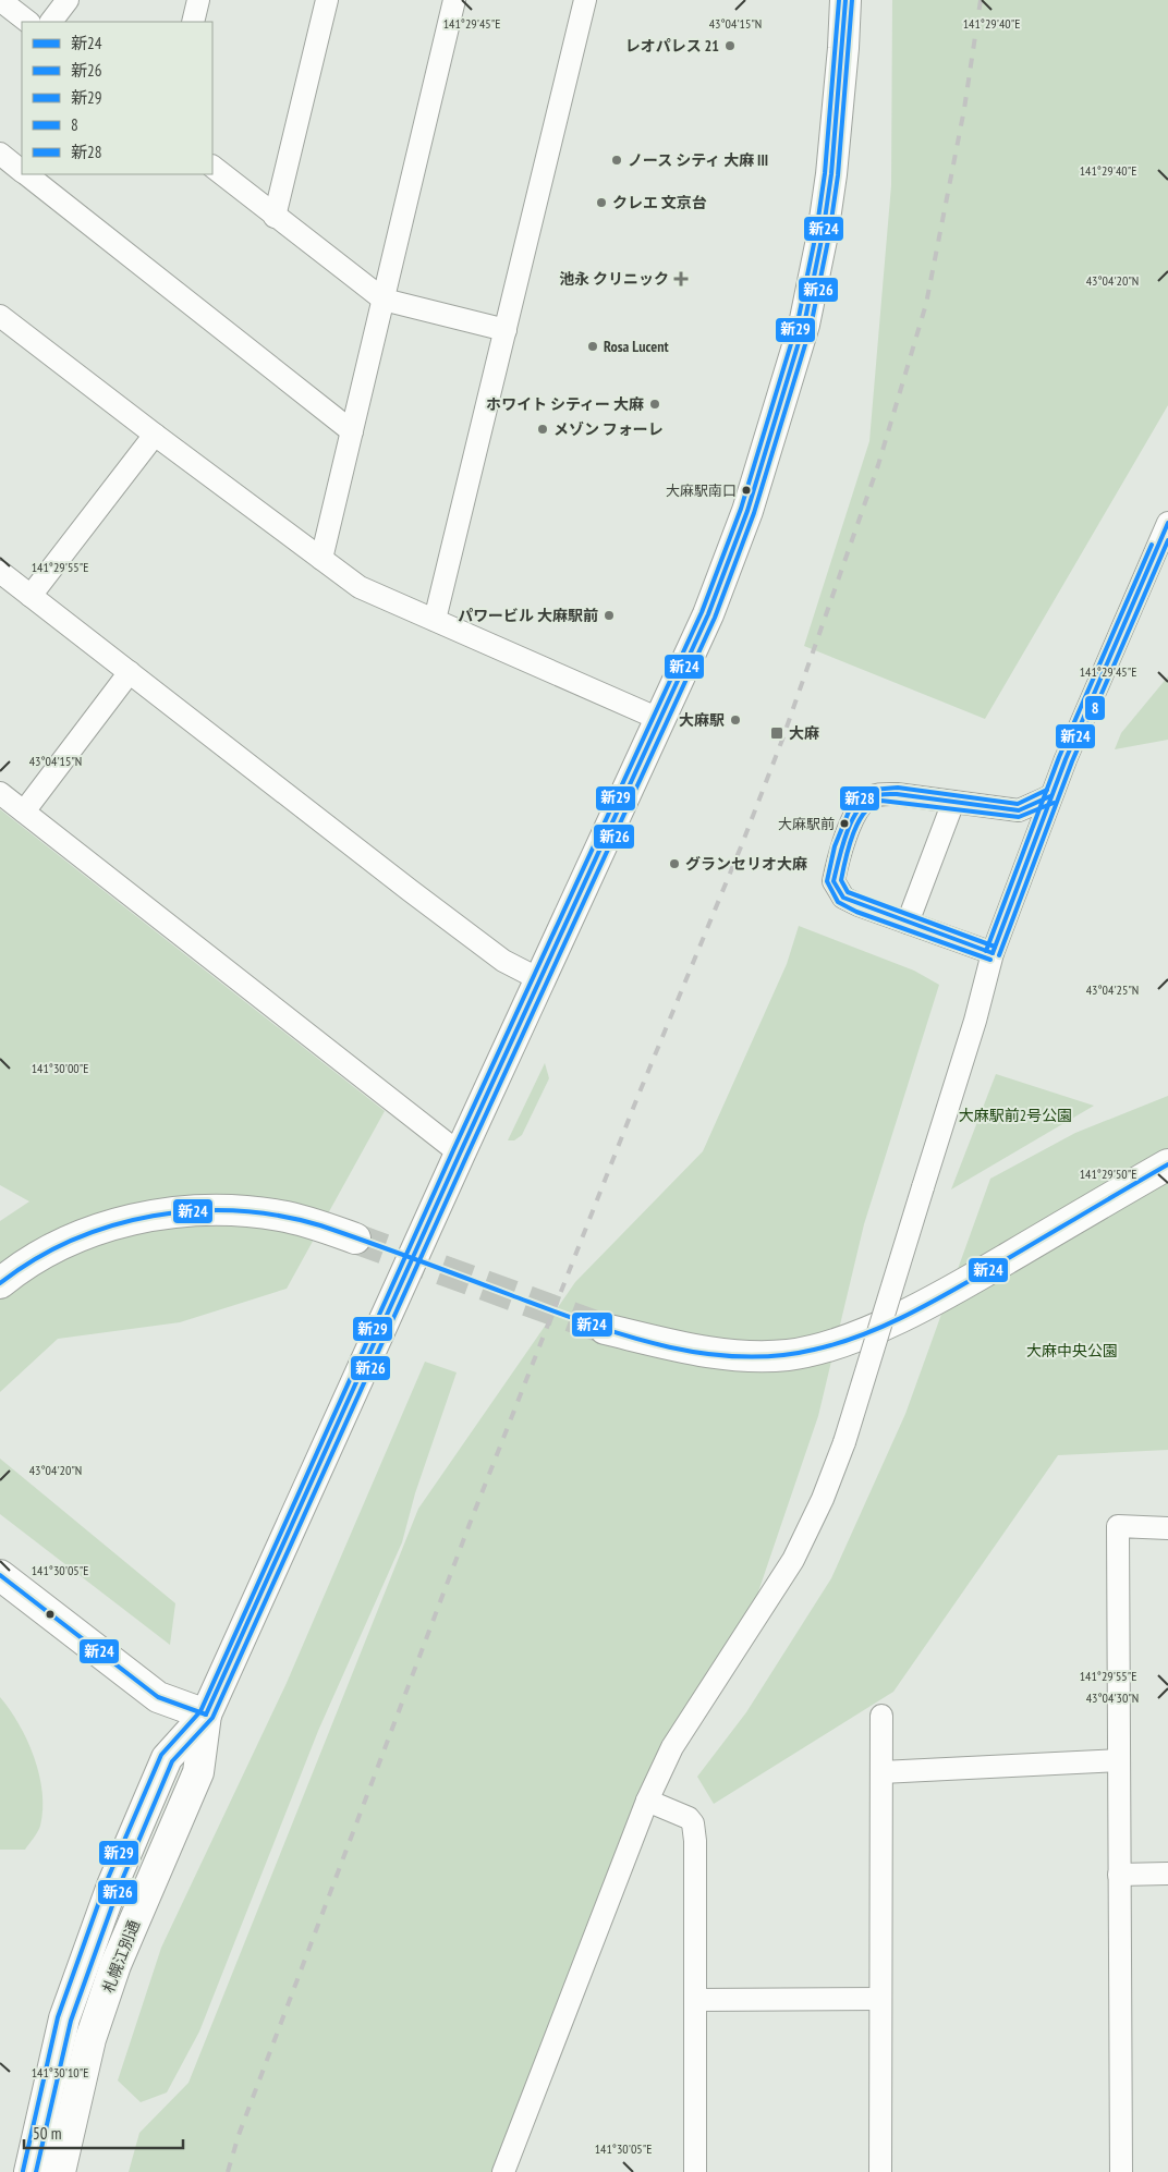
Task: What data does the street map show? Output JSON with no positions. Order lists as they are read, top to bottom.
{
  "streets": {
    "main road": ["札幌江別通"]
  },
  "parks": ["大麻駅前2号公園", "大麻中央公園"],
  "places": {
    "other": [
      "レオパレス 21",
      "ノース シティ 大麻 III",
      "クレエ 文京台",
      "Rosa Lucent",
      "ホワイト シティー 大麻",
      "メゾン フォーレ",
      "大麻駅南口",
      "パワービル 大麻駅前",
      "大麻駅",
      "大麻駅前",
      "グランセリオ大麻"
    ],
    "health": ["池永 クリニック"],
    "transit": ["大麻"]
  },
  "lines": [
    "transit line 新24",
    "transit line 新26",
    "transit line 新29",
    "transit line 8",
    "transit line 新28"
  ],
  "legend": [
    "新24",
    "新26",
    "新29",
    "8",
    "新28"
  ],
  "scale_bar": "50 m",
  "coordinates": [
    "141°29'45\"E",
    "141°29'40\"E",
    "43°04'15\"N",
    "43°04'20\"N",
    "141°29'55\"E",
    "43°04'25\"N",
    "141°30'00\"E",
    "141°29'50\"E",
    "141°30'05\"E",
    "43°04'30\"N",
    "141°30'10\"E"
  ]
}
